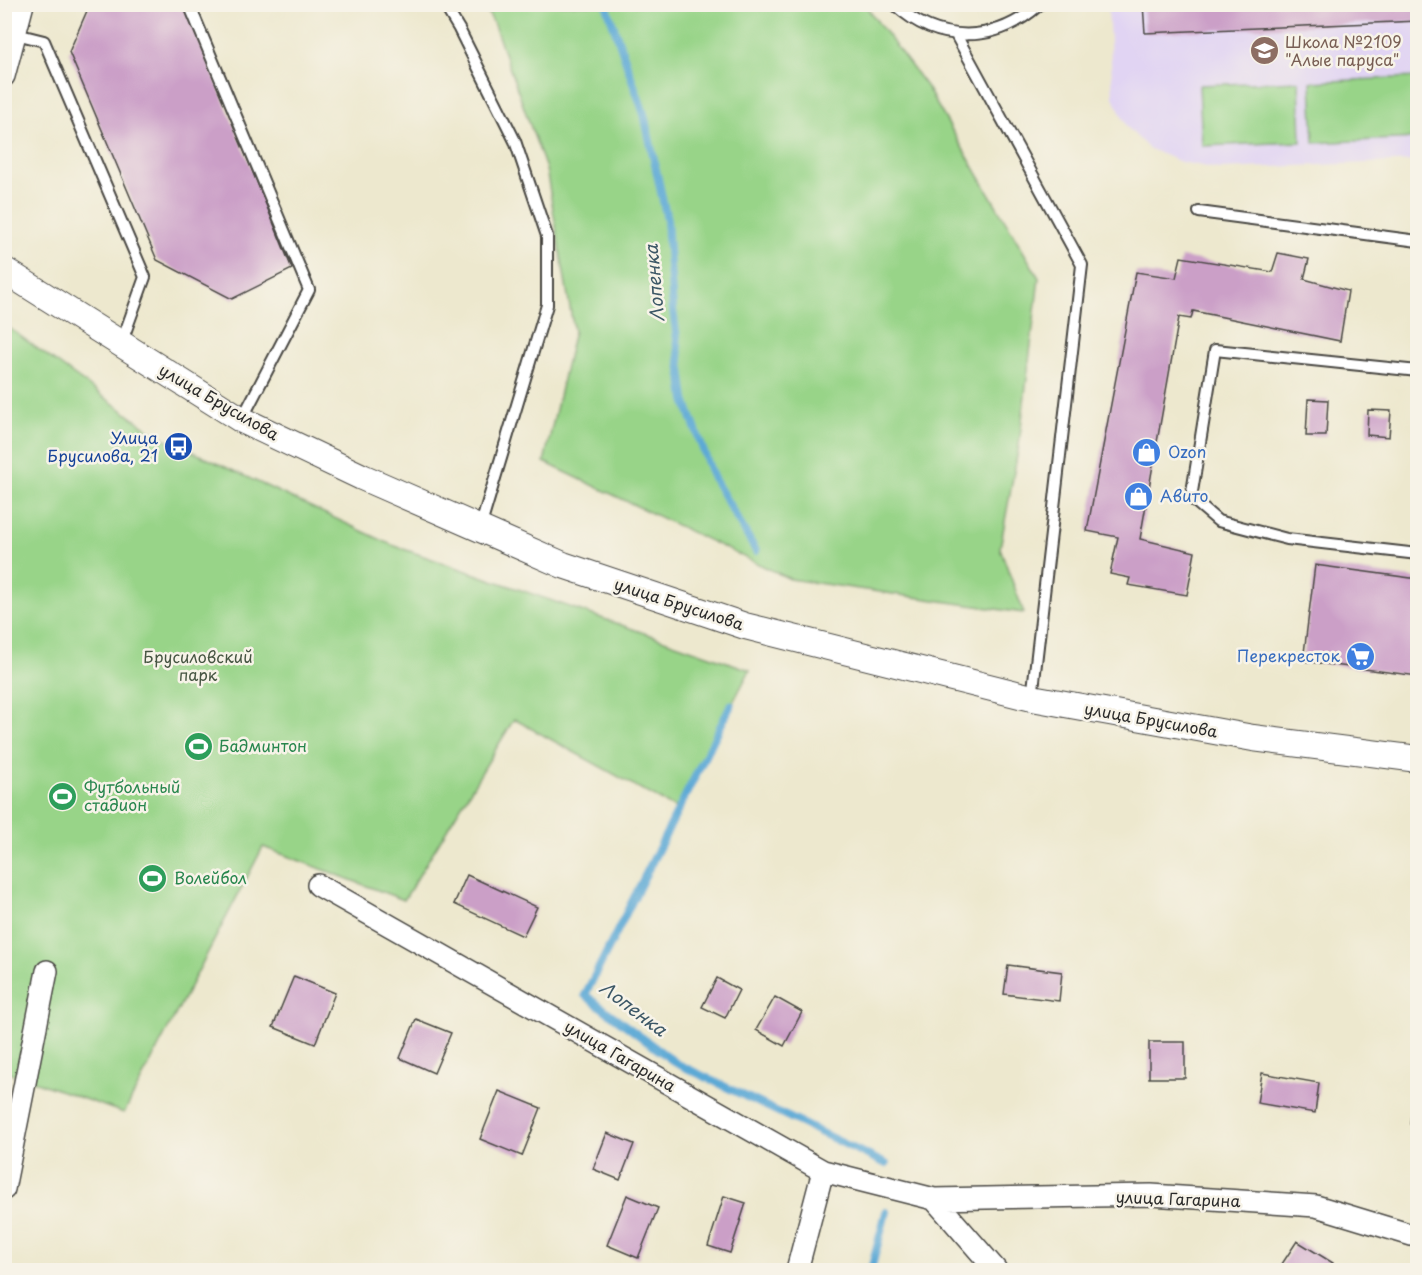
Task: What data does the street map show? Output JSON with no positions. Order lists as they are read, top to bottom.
{
  "streets": {
    "street": ["улица Брусилова", "улица Гагарина"]
  },
  "water": ["Лопенка"],
  "parks": ["Брусиловский парк"],
  "places": {
    "school or university": ["Школа №2109 \"Алые паруса\""],
    "bus stop": ["Улица Брусилова, 21"],
    "shop": ["Ozon", "Авито"],
    "supermarket": ["Перекресток"],
    "sports": ["Бадминтон", "Футбольный стадион", "Волейбол"]
  }
}
